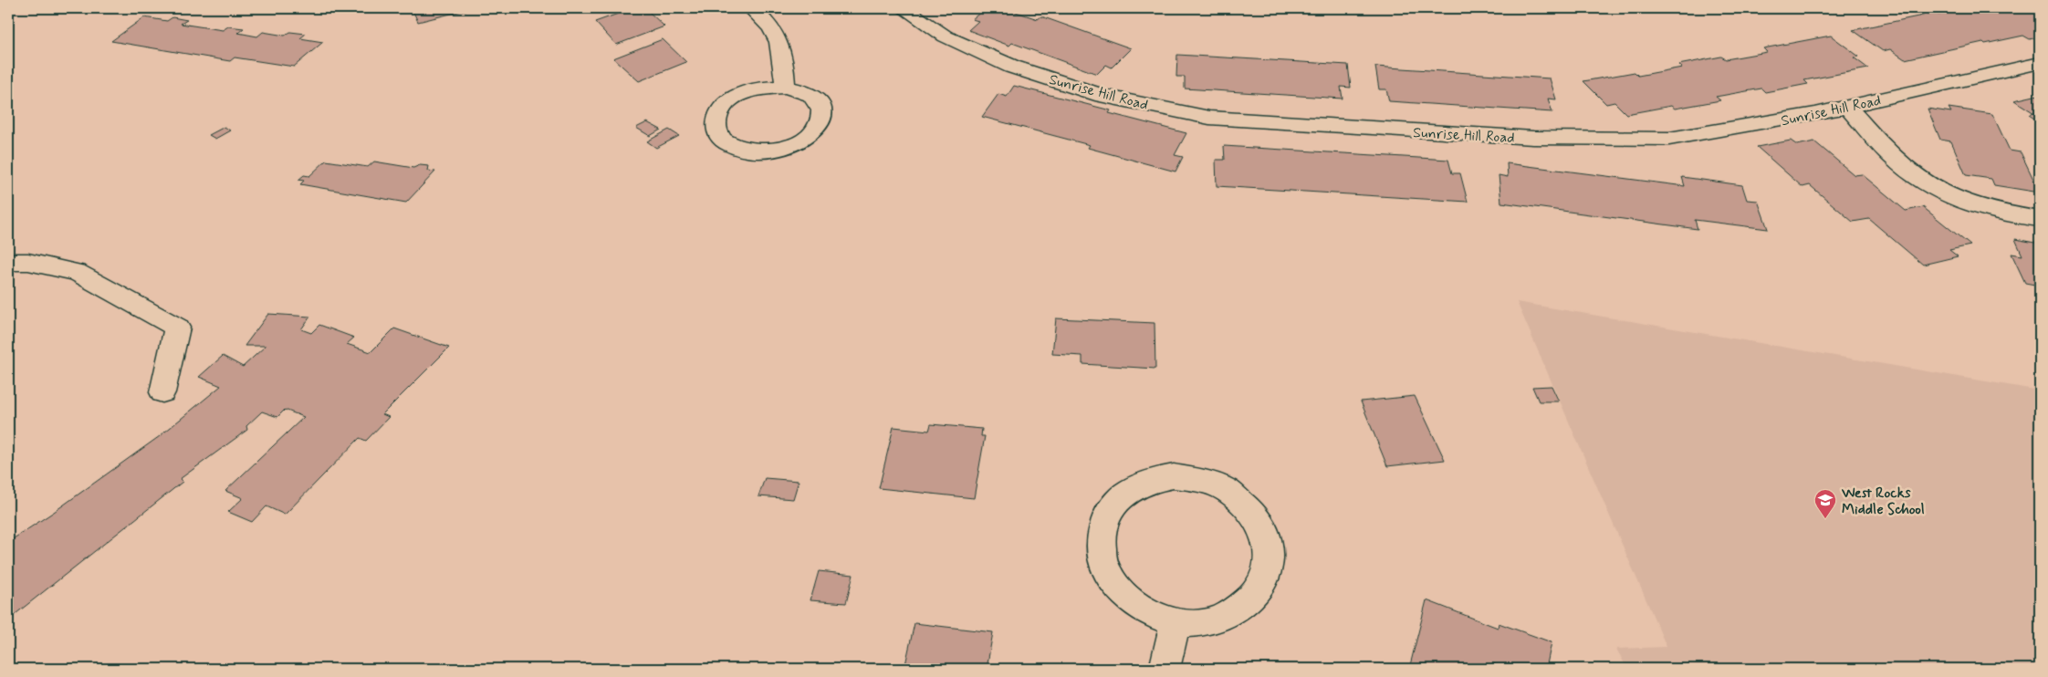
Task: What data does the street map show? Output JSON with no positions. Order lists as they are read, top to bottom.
{
  "streets": {
    "street": ["Sunrise Hill Road"]
  },
  "places": {
    "school or university": ["West Rocks Middle School"]
  }
}
